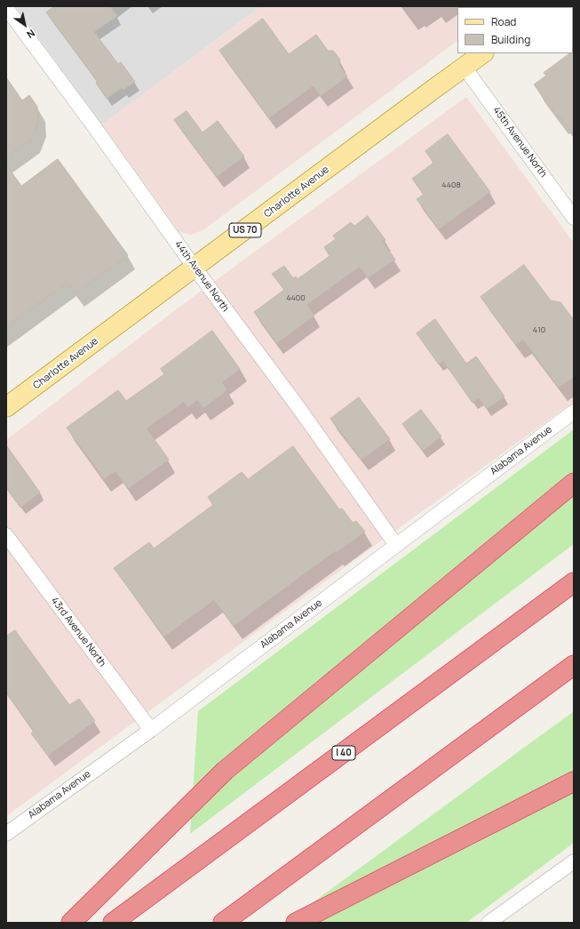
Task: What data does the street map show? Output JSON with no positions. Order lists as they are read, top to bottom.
{
  "streets": {
    "highway": ["I 40"],
    "main road": ["Charlotte Avenue", "US 70"],
    "street": [
      "45th Avenue North",
      "44th Avenue North",
      "Alabama Avenue",
      "43rd Avenue North"
    ]
  },
  "crossings": [
    ["45th Avenue North", "Charlotte Avenue"],
    ["Charlotte Avenue", "44th Avenue North"],
    ["44th Avenue North", "Alabama Avenue"],
    ["Alabama Avenue", "43rd Avenue North"]
  ],
  "house_numbers": ["4408", "4400", "410"],
  "legend": ["Road", "Building"],
  "north": "bottom right"
}
